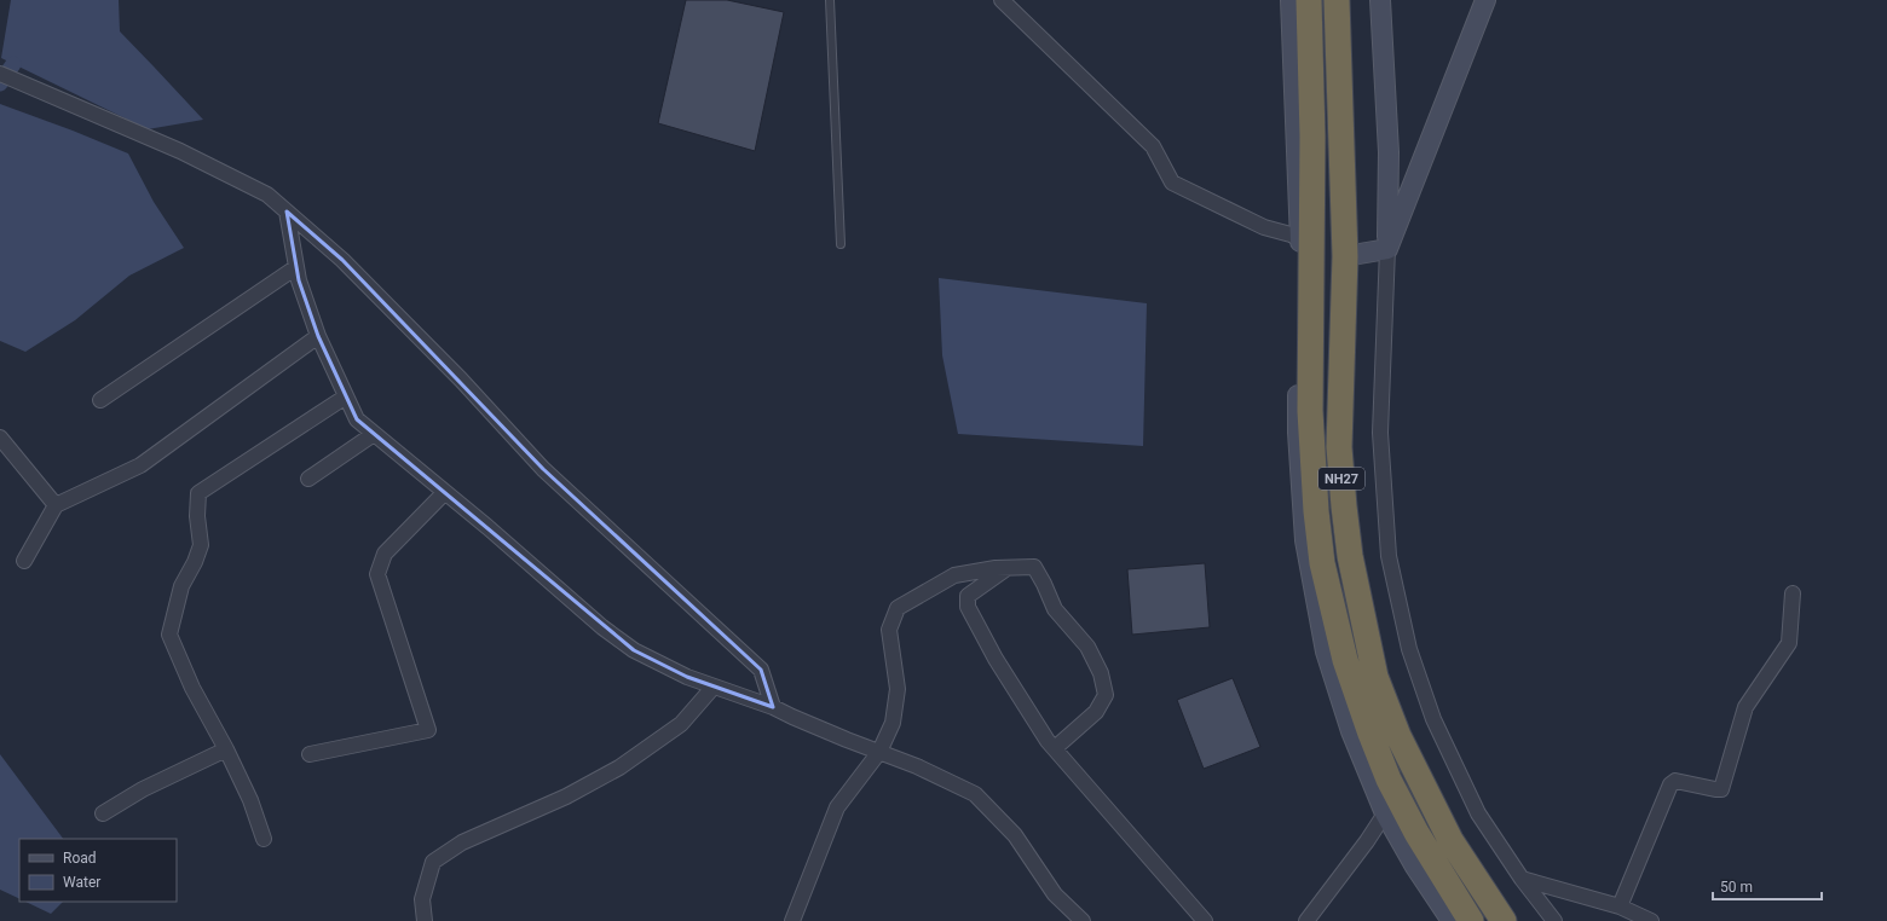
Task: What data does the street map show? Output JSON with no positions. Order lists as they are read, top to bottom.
{
  "streets": {
    "highway": ["NH27"]
  },
  "legend": ["Road", "Water"],
  "scale_bar": "50 m"
}
